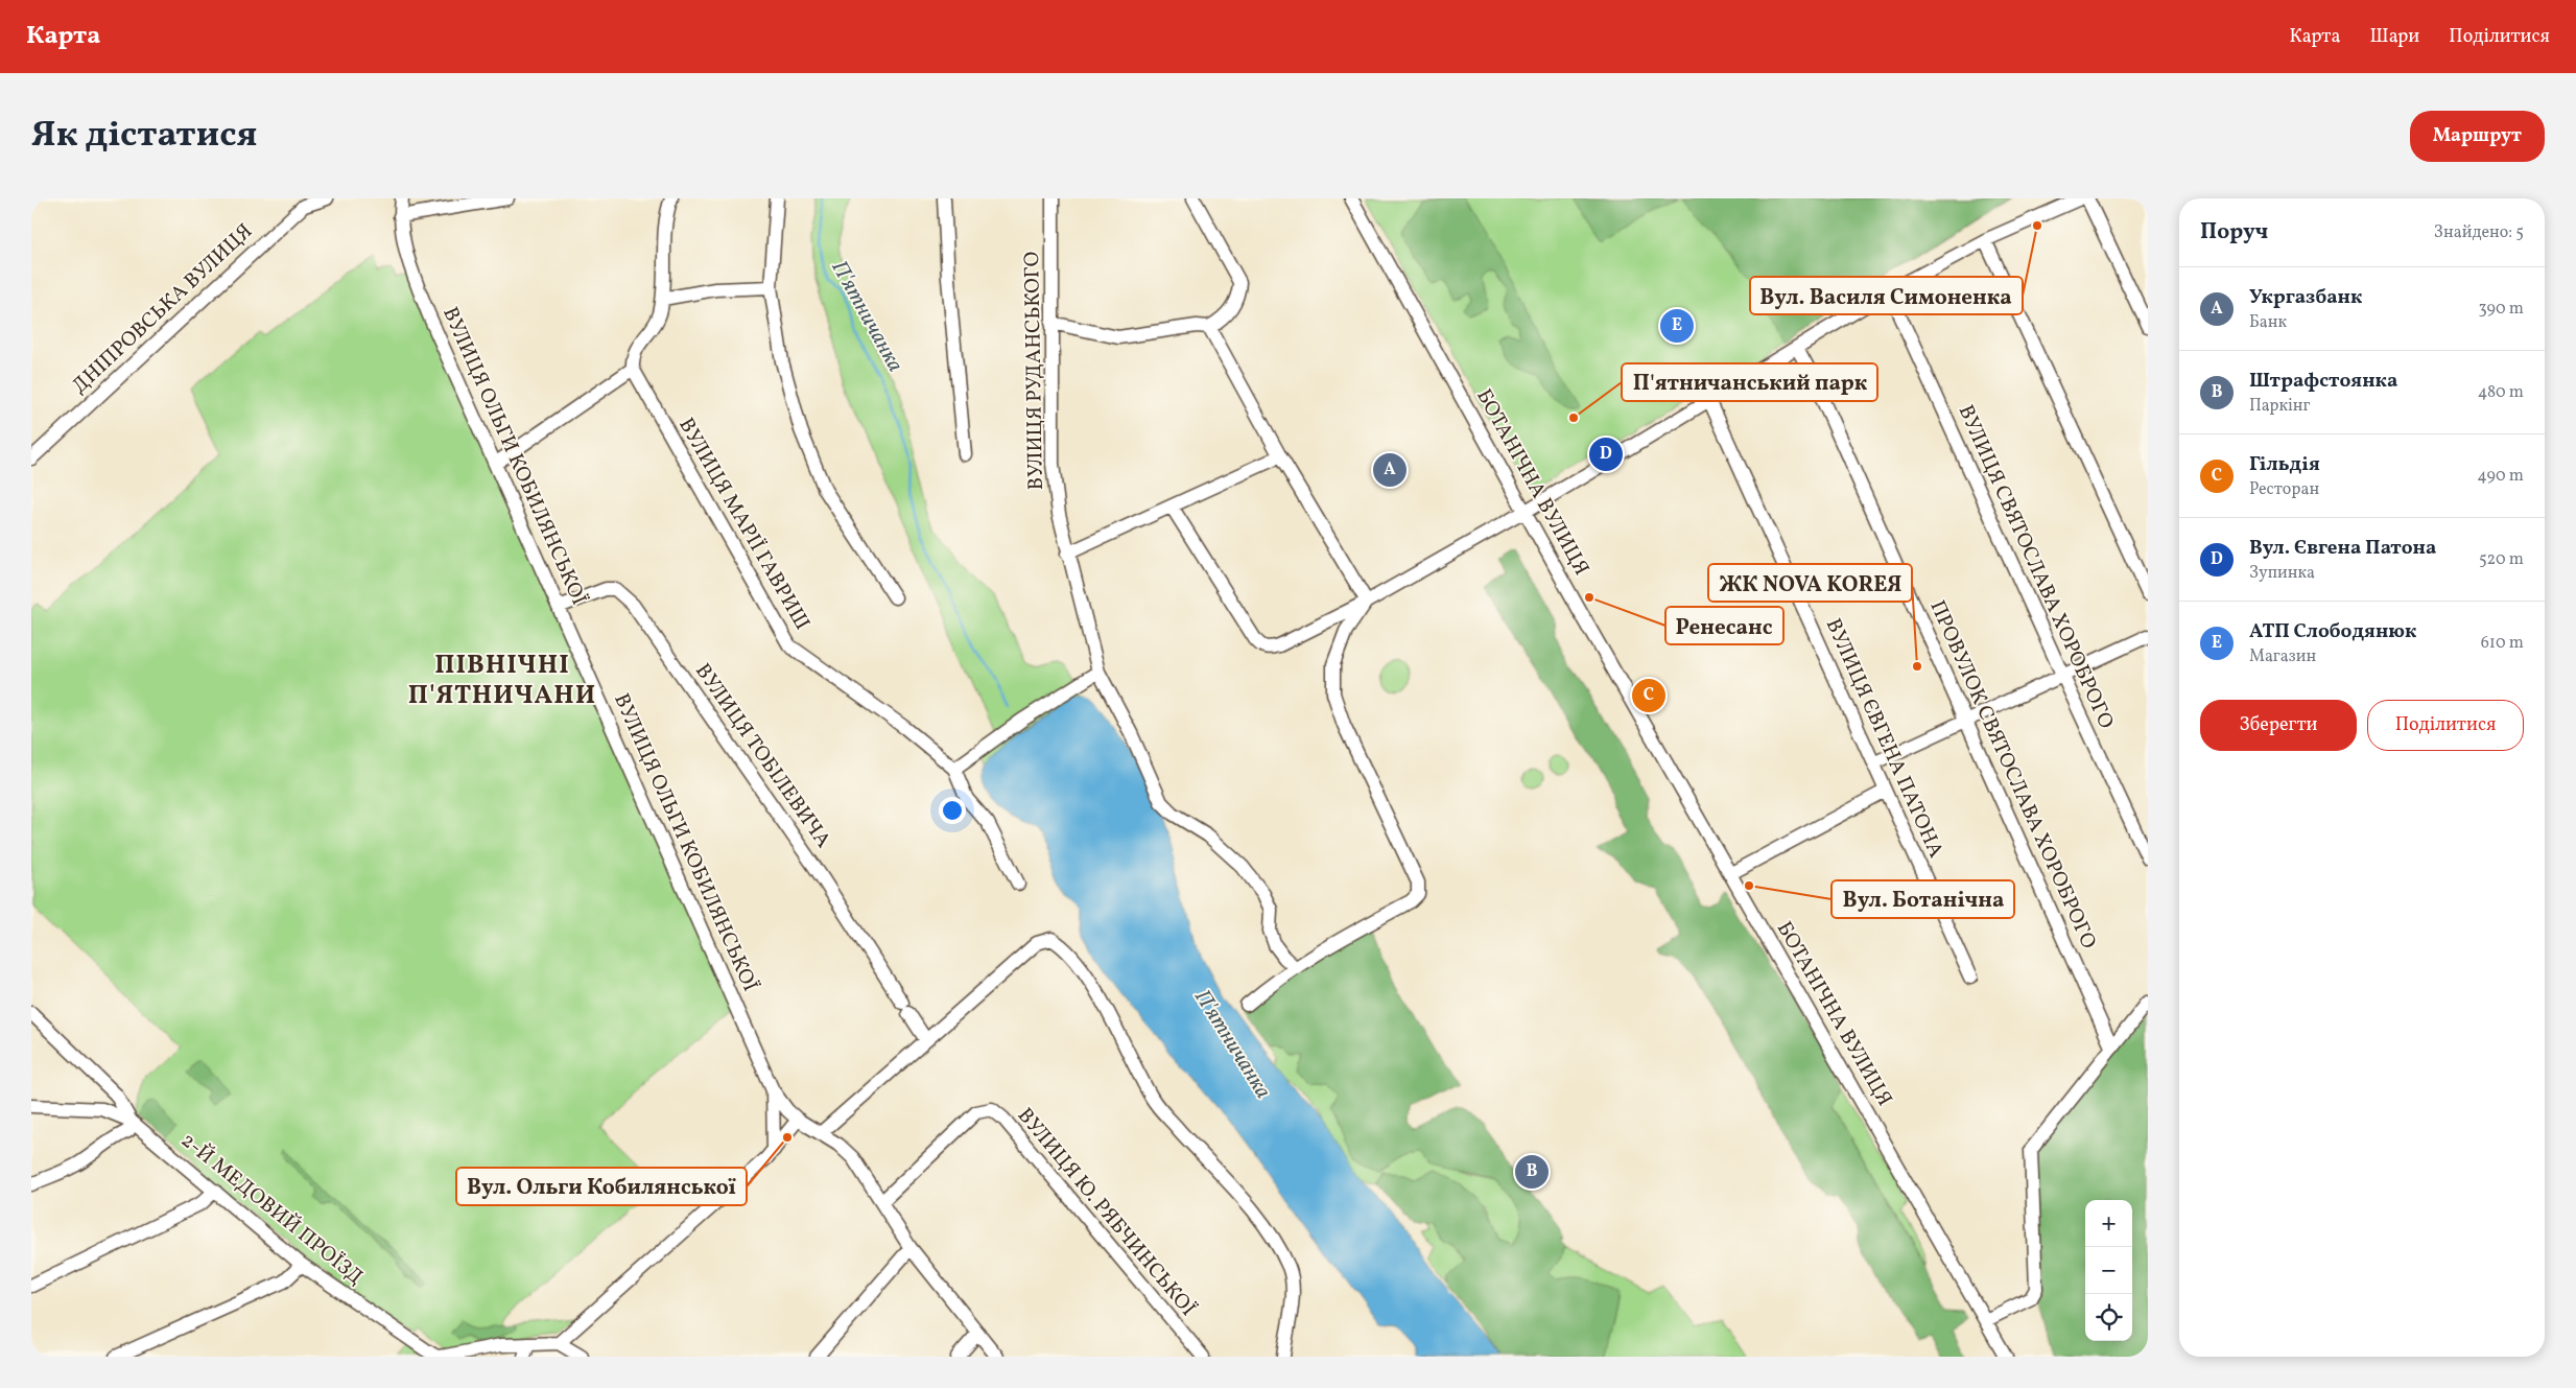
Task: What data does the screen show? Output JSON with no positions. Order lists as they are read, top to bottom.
{
  "streets": {
    "street": [
      "ДНІПРОВСЬКА ВУЛИЦЯ",
      "ВУЛИЦЯ РУДАНСЬКОГО",
      "ВУЛИЦЯ ОЛЬГИ КОБИЛЯНСЬКОЇ",
      "БОТАНІЧНА ВУЛИЦЯ",
      "ВУЛИЦЯ МАРІЇ ГАВРИШ",
      "ВУЛИЦЯ СВЯТОСЛАВА ХОРОБРОГО",
      "ВУЛИЦЯ ЄВГЕНА ПАТОНА",
      "ВУЛИЦЯ ТОБІЛЕВИЧА",
      "ПРОВУЛОК СВЯТОСЛАВА ХОРОБРОГО",
      "2-Й МЕДОВИЙ ПРОЇЗД",
      "ВУЛИЦЯ Ю. РЯБЧИНСЬКОЇ"
    ]
  },
  "crossings": [
    ["ВУЛИЦЯ ОЛЬГИ КОБИЛЯНСЬКОЇ", "ВУЛИЦЯ ТОБІЛЕВИЧА"],
    ["ВУЛИЦЯ ОЛЬГИ КОБИЛЯНСЬКОЇ", "ВУЛИЦЯ Ю. РЯБЧИНСЬКОЇ"]
  ],
  "districts": ["ПІВНІЧНІ П'ЯТНИЧАНИ"],
  "water": ["П'ятничанка"],
  "places": [
    "Вул. Василя Симоненка",
    "П'ятничанський парк",
    "Ренесанс",
    "ЖК NOVA KOREЯ",
    "Вул. Ботанічна",
    "Вул. Ольги Кобилянської"
  ],
  "page": {
    "header": "Карта",
    "nav": ["Карта", "Шари", "Поділитися"],
    "title": "Як дістатися",
    "buttons": [
      "Маршрут",
      ["Зберегти", "Поділитися"]
    ],
    "heading": ["Поруч", "Знайдено: 5"],
    "list": [
      {
        "mark": "A",
        "name": "Укргазбанк",
        "note": "Банк",
        "value": "390 m"
      },
      {
        "mark": "B",
        "name": "Штрафстоянка",
        "note": "Паркінг",
        "value": "480 m"
      },
      {
        "mark": "C",
        "name": "Гільдія",
        "note": "Ресторан",
        "value": "490 m"
      },
      {
        "mark": "D",
        "name": "Вул. Євгена Патона",
        "note": "Зупинка",
        "value": "520 m"
      },
      {
        "mark": "E",
        "name": "АТП Слободянюк",
        "note": "Магазин",
        "value": "610 m"
      }
    ],
    "pins": [
      "E",
      "D",
      "A",
      "C",
      "B"
    ],
    "map_buttons": ["+", "−"]
  }
}
